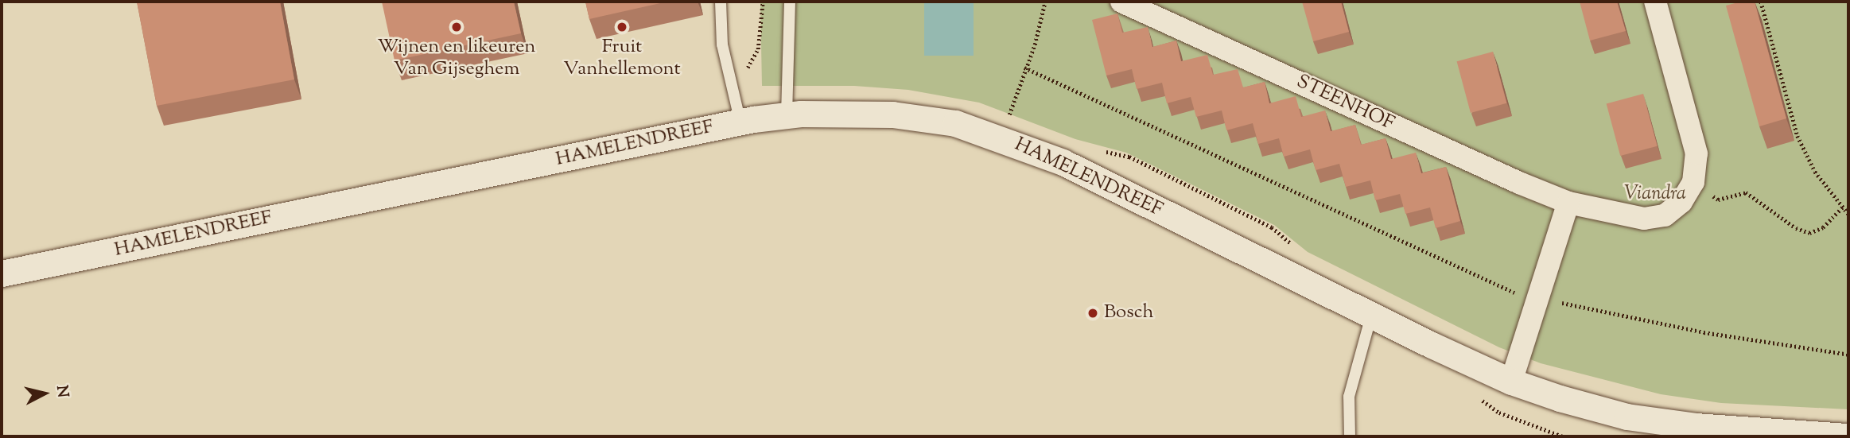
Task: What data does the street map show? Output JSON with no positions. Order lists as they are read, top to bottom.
{
  "streets": {
    "street": ["STEENHOF", "HAMELENDREEF"]
  },
  "parks": ["Viandra"],
  "places": ["Wijnen en likeuren Van Gijseghem", "Fruit Vanhellemont", "Bosch"],
  "north": "right"
}
